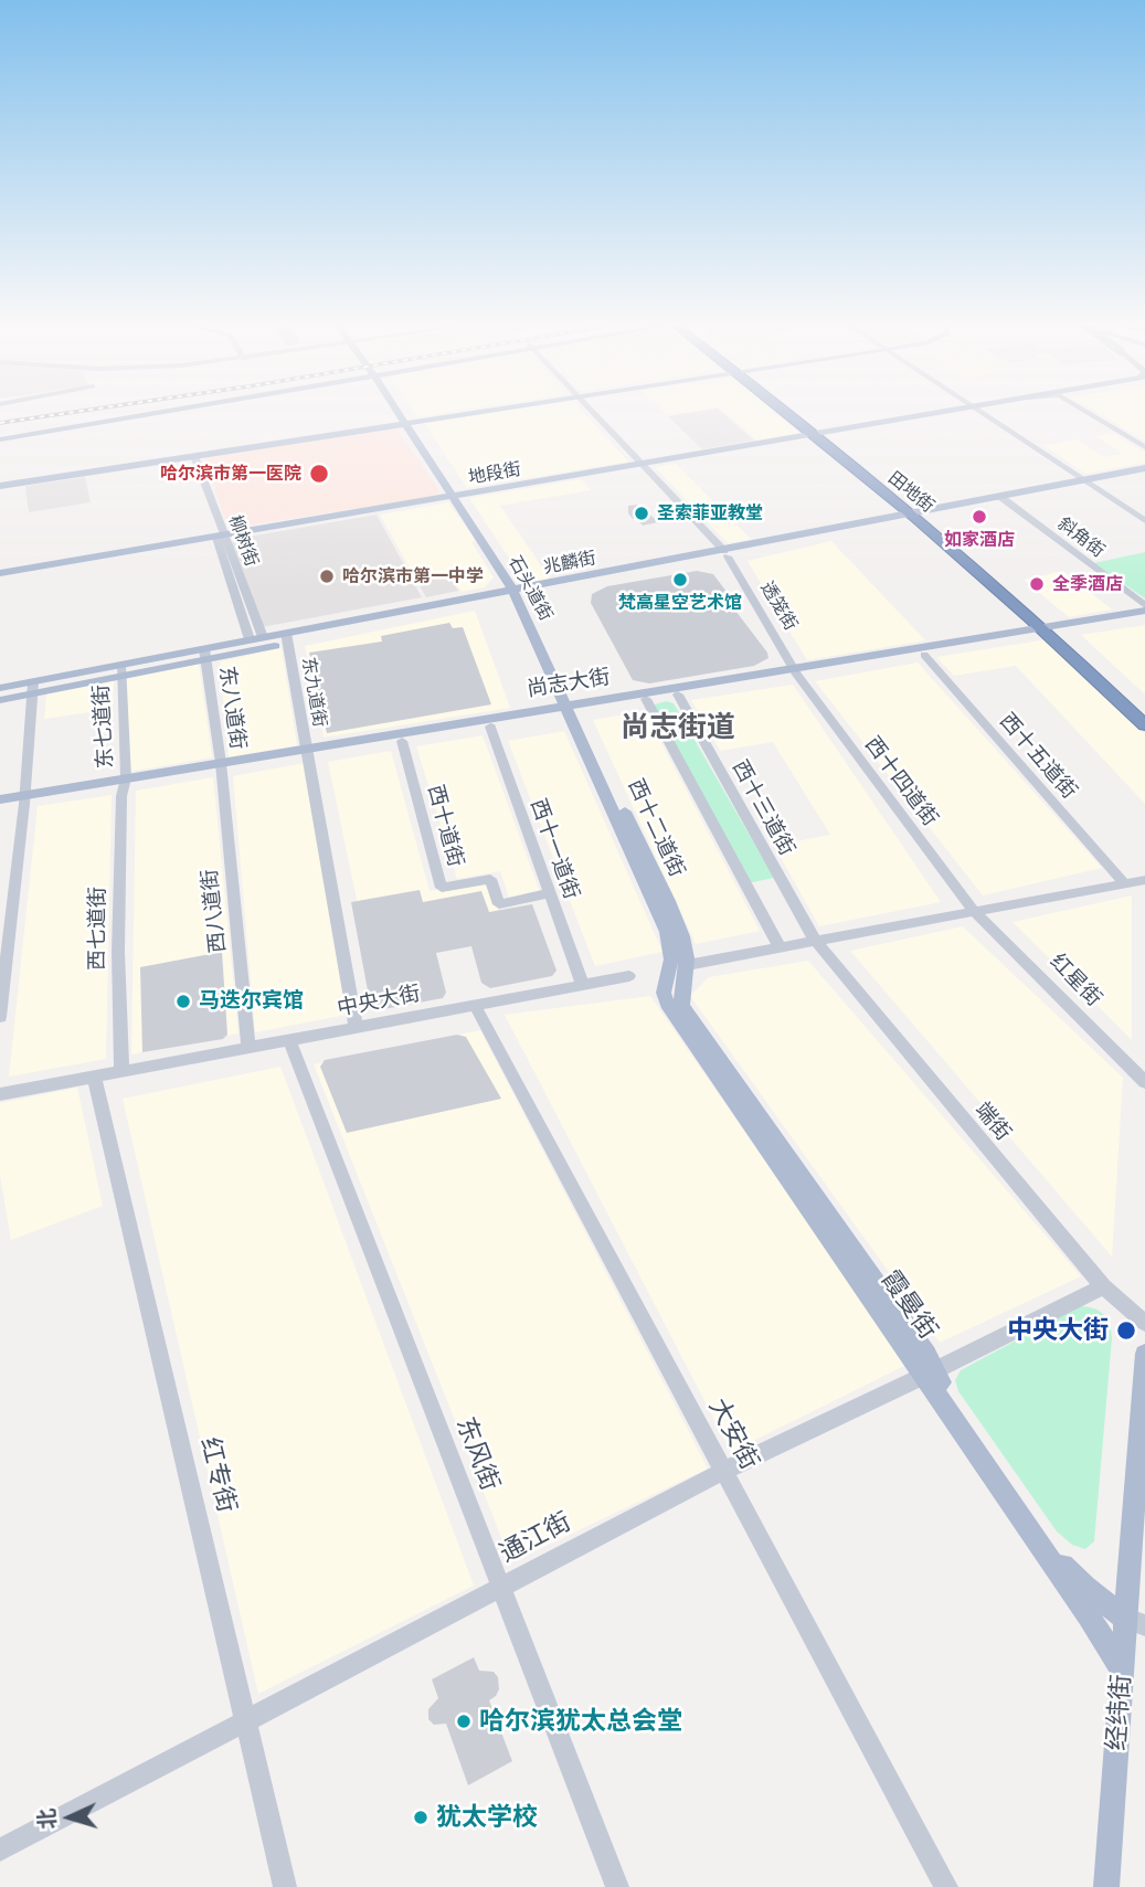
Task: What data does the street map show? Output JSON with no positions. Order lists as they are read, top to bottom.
{
  "streets": {
    "highway": ["田地街"],
    "main road": [
      "地段街",
      "兆麟街",
      "石头道街",
      "尚志大街",
      "西十二道街",
      "霞曼街",
      "经纬街"
    ],
    "street": [
      "斜角街",
      "柳树街",
      "透笼街",
      "东九道街",
      "东八道街",
      "东七道街",
      "西十五道街",
      "西十四道街",
      "西十三道街",
      "西十道街",
      "西十一道街",
      "西八道街",
      "西七道街",
      "红星街",
      "中央大街",
      "端街",
      "大安街",
      "东风街",
      "红专街",
      "通江街"
    ]
  },
  "crossings": [
    ["地段街", "田地街"],
    ["地段街", "柳树街"],
    ["地段街", "石头道街"],
    ["地段街", "透笼街"],
    ["田地街", "兆麟街"],
    ["田地街", "尚志大街"],
    ["斜角街", "兆麟街"],
    ["斜角街", "尚志大街"],
    ["柳树街", "兆麟街"],
    ["兆麟街", "石头道街"],
    ["兆麟街", "透笼街"],
    ["兆麟街", "东九道街"],
    ["兆麟街", "东八道街"],
    ["兆麟街", "东七道街"],
    ["石头道街", "尚志大街"],
    ["石头道街", "西十二道街"],
    ["透笼街", "尚志大街"],
    ["透笼街", "西十四道街"],
    ["尚志大街", "东九道街"],
    ["尚志大街", "东八道街"],
    ["尚志大街", "东七道街"],
    ["尚志大街", "西十五道街"],
    ["尚志大街", "西十四道街"],
    ["尚志大街", "西十三道街"],
    ["尚志大街", "西十道街"],
    ["尚志大街", "西十二道街"],
    ["尚志大街", "西十一道街"],
    ["尚志大街", "西八道街"],
    ["尚志大街", "西七道街"],
    ["东九道街", "中央大街"],
    ["东八道街", "西八道街"],
    ["东七道街", "西七道街"],
    ["西十四道街", "红星街"],
    ["西十三道街", "端街"],
    ["西十道街", "西十一道街"],
    ["西十二道街", "霞曼街"],
    ["西十一道街", "中央大街"],
    ["西八道街", "中央大街"],
    ["西七道街", "中央大街"],
    ["中央大街", "大安街"],
    ["中央大街", "东风街"],
    ["中央大街", "红专街"],
    ["端街", "通江街"],
    ["霞曼街", "通江街"],
    ["霞曼街", "经纬街"],
    ["大安街", "通江街"],
    ["东风街", "通江街"],
    ["红专街", "通江街"]
  ],
  "districts": ["尚志街道"],
  "places": [
    "哈尔滨市第一医院",
    "圣索菲亚教堂",
    "如家酒店",
    "哈尔滨市第一中学",
    "梵高星空艺术馆",
    "全季酒店",
    "马迭尔宾馆",
    "中央大街",
    "哈尔滨犹太总会堂",
    "犹太学校"
  ],
  "north": "left"
}
